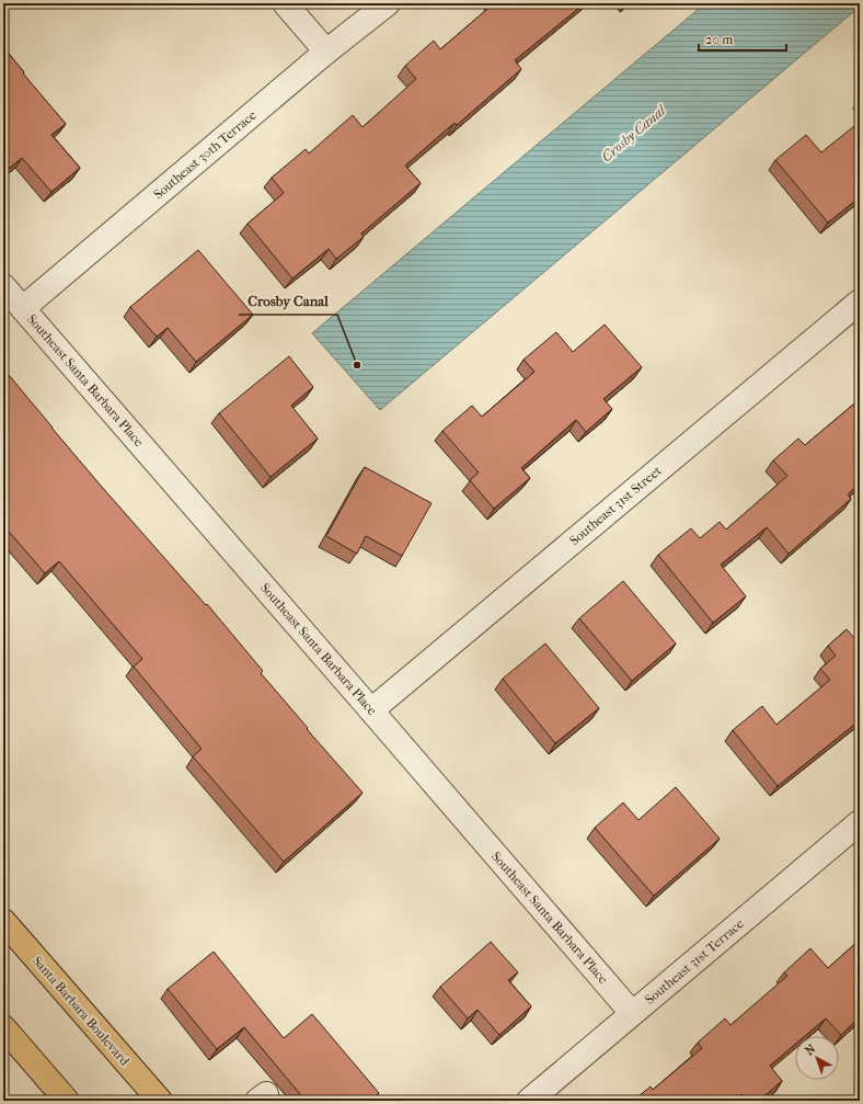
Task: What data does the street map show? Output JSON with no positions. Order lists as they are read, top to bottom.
{
  "streets": {
    "main road": ["Santa Barbara Boulevard"],
    "street": [
      "Southeast 30th Terrace",
      "Southeast Santa Barbara Place",
      "Southeast 31st Street",
      "Southeast 31st Terrace"
    ]
  },
  "crossings": [
    ["Southeast 30th Terrace", "Southeast Santa Barbara Place"],
    ["Southeast Santa Barbara Place", "Southeast 31st Street"],
    ["Southeast Santa Barbara Place", "Southeast 31st Terrace"]
  ],
  "water": ["Crosby Canal"],
  "places": ["Crosby Canal"],
  "scale_bar": "20 m",
  "north": "top left"
}
